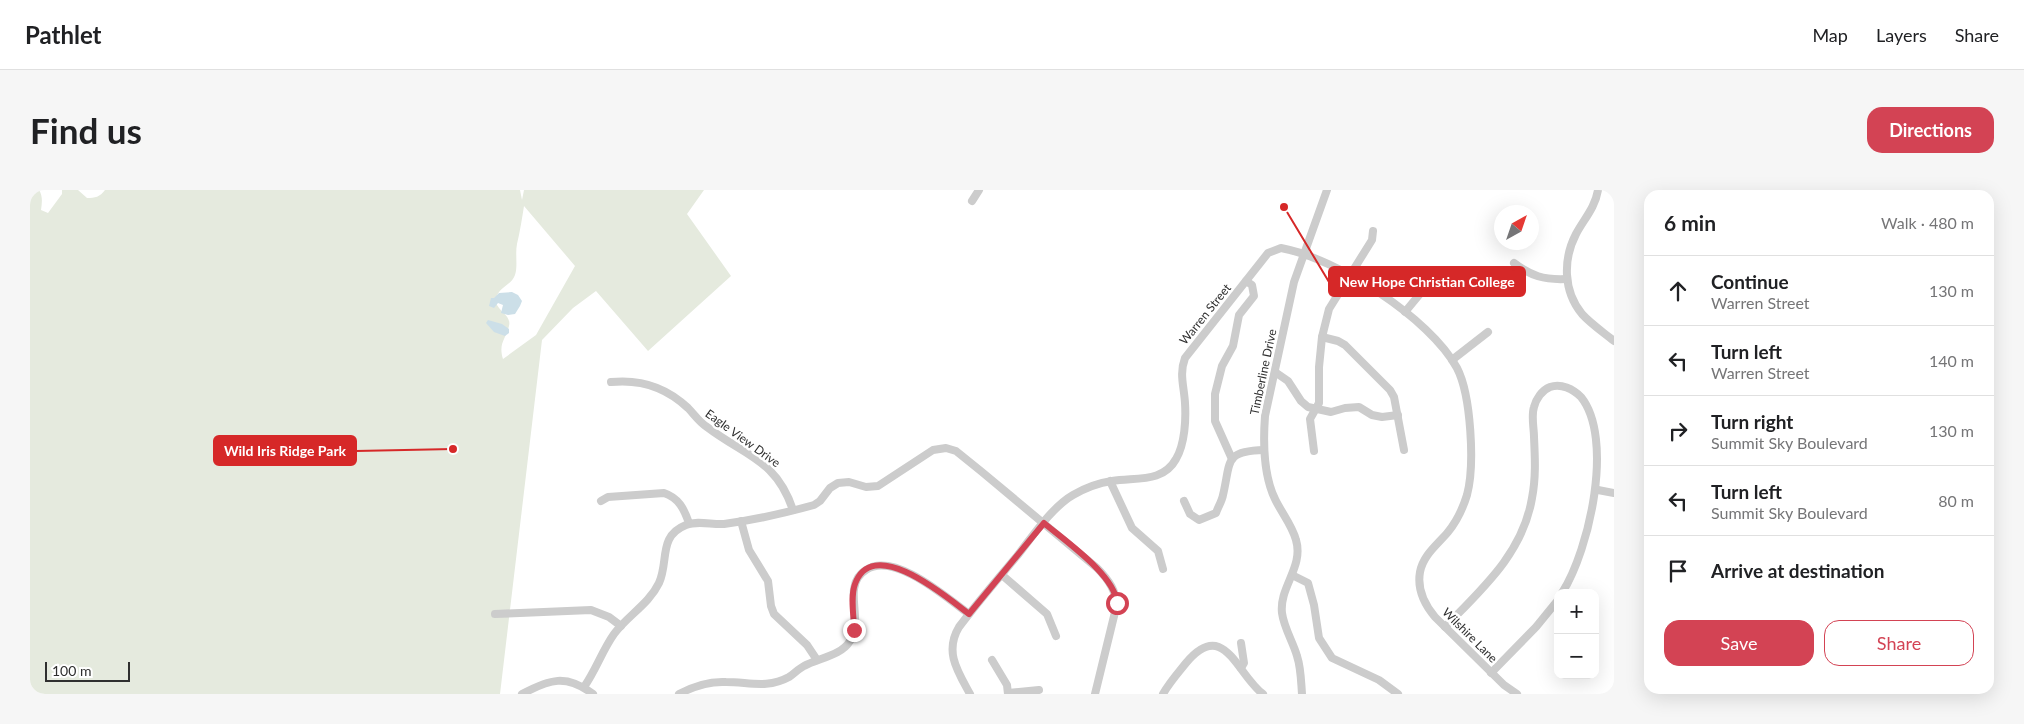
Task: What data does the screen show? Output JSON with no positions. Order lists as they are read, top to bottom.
{
  "streets": {
    "street": [
      "Warren Street",
      "Timberline Drive",
      "Eagle View Drive",
      "Wilshire Lane"
    ]
  },
  "crossings": [
    ["Warren Street", "Timberline Drive"],
    ["Warren Street", "Wilshire Lane"],
    ["Timberline Drive", "Wilshire Lane"]
  ],
  "places": ["New Hope Christian College", "Wild Iris Ridge Park"],
  "scale_bar": "100 m",
  "north": "top right",
  "page": {
    "header": "Pathlet",
    "nav": ["Map", "Layers", "Share"],
    "buttons": [
      "Directions",
      ["Save", "Share"]
    ],
    "title": "Find us",
    "heading": ["6 min", "Walk · 480 m"],
    "list": [
      ["Continue", "Warren Street", "130 m"],
      ["Turn left", "Warren Street", "140 m"],
      ["Turn right", "Summit Sky Boulevard", "130 m"],
      ["Turn left", "Summit Sky Boulevard", "80 m"],
      "Arrive at destination"
    ],
    "map_buttons": ["+", "−"],
    "scale": "100 m"
  }
}
